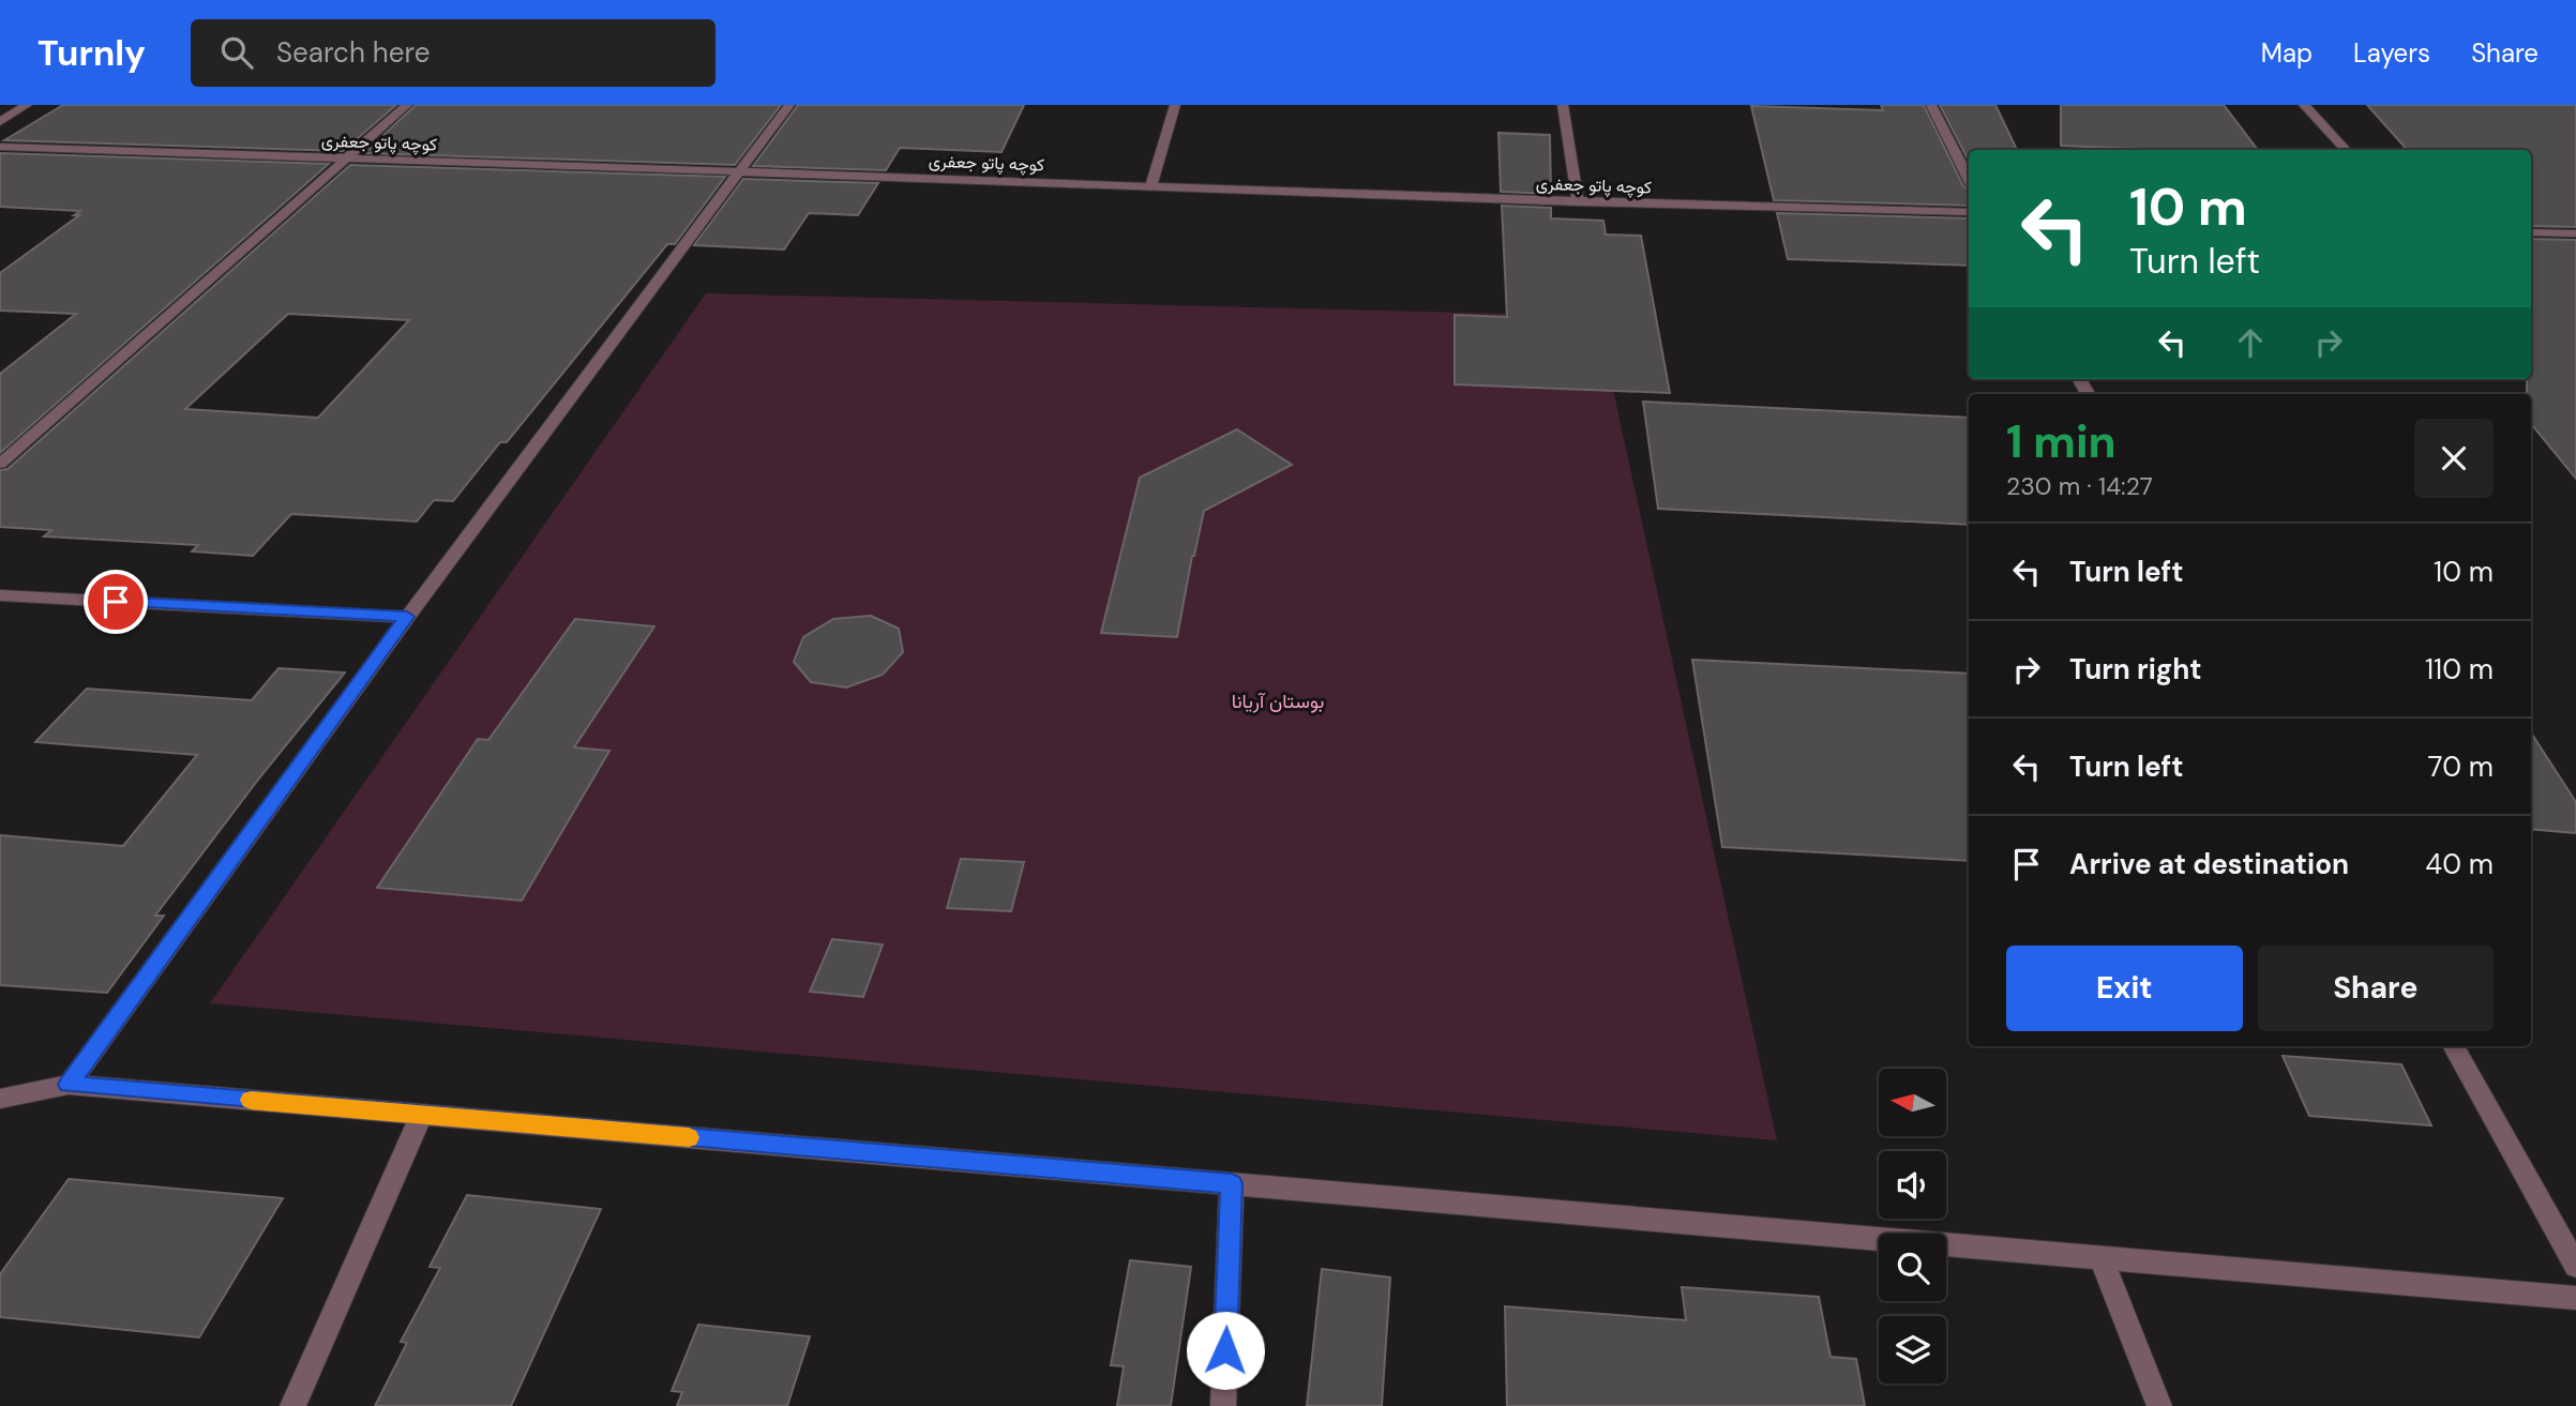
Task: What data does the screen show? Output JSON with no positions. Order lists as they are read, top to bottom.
{
  "streets": {
    "street": ["کوچه پاتو جعفری"]
  },
  "parks": ["بوستان آریانا"],
  "north": "left",
  "page": {
    "header": "Turnly",
    "search": "Search here",
    "nav": ["Map", "Layers", "Share"],
    "turn": ["10 m", "Turn left"],
    "heading": ["1 min", "230 m · 14:27"],
    "list": [
      {
        "name": "Turn left",
        "value": "10 m"
      },
      {
        "name": "Turn right",
        "value": "110 m"
      },
      {
        "name": "Turn left",
        "value": "70 m"
      },
      {
        "name": "Arrive at destination",
        "value": "40 m"
      }
    ],
    "buttons": ["Exit", "Share"]
  }
}
